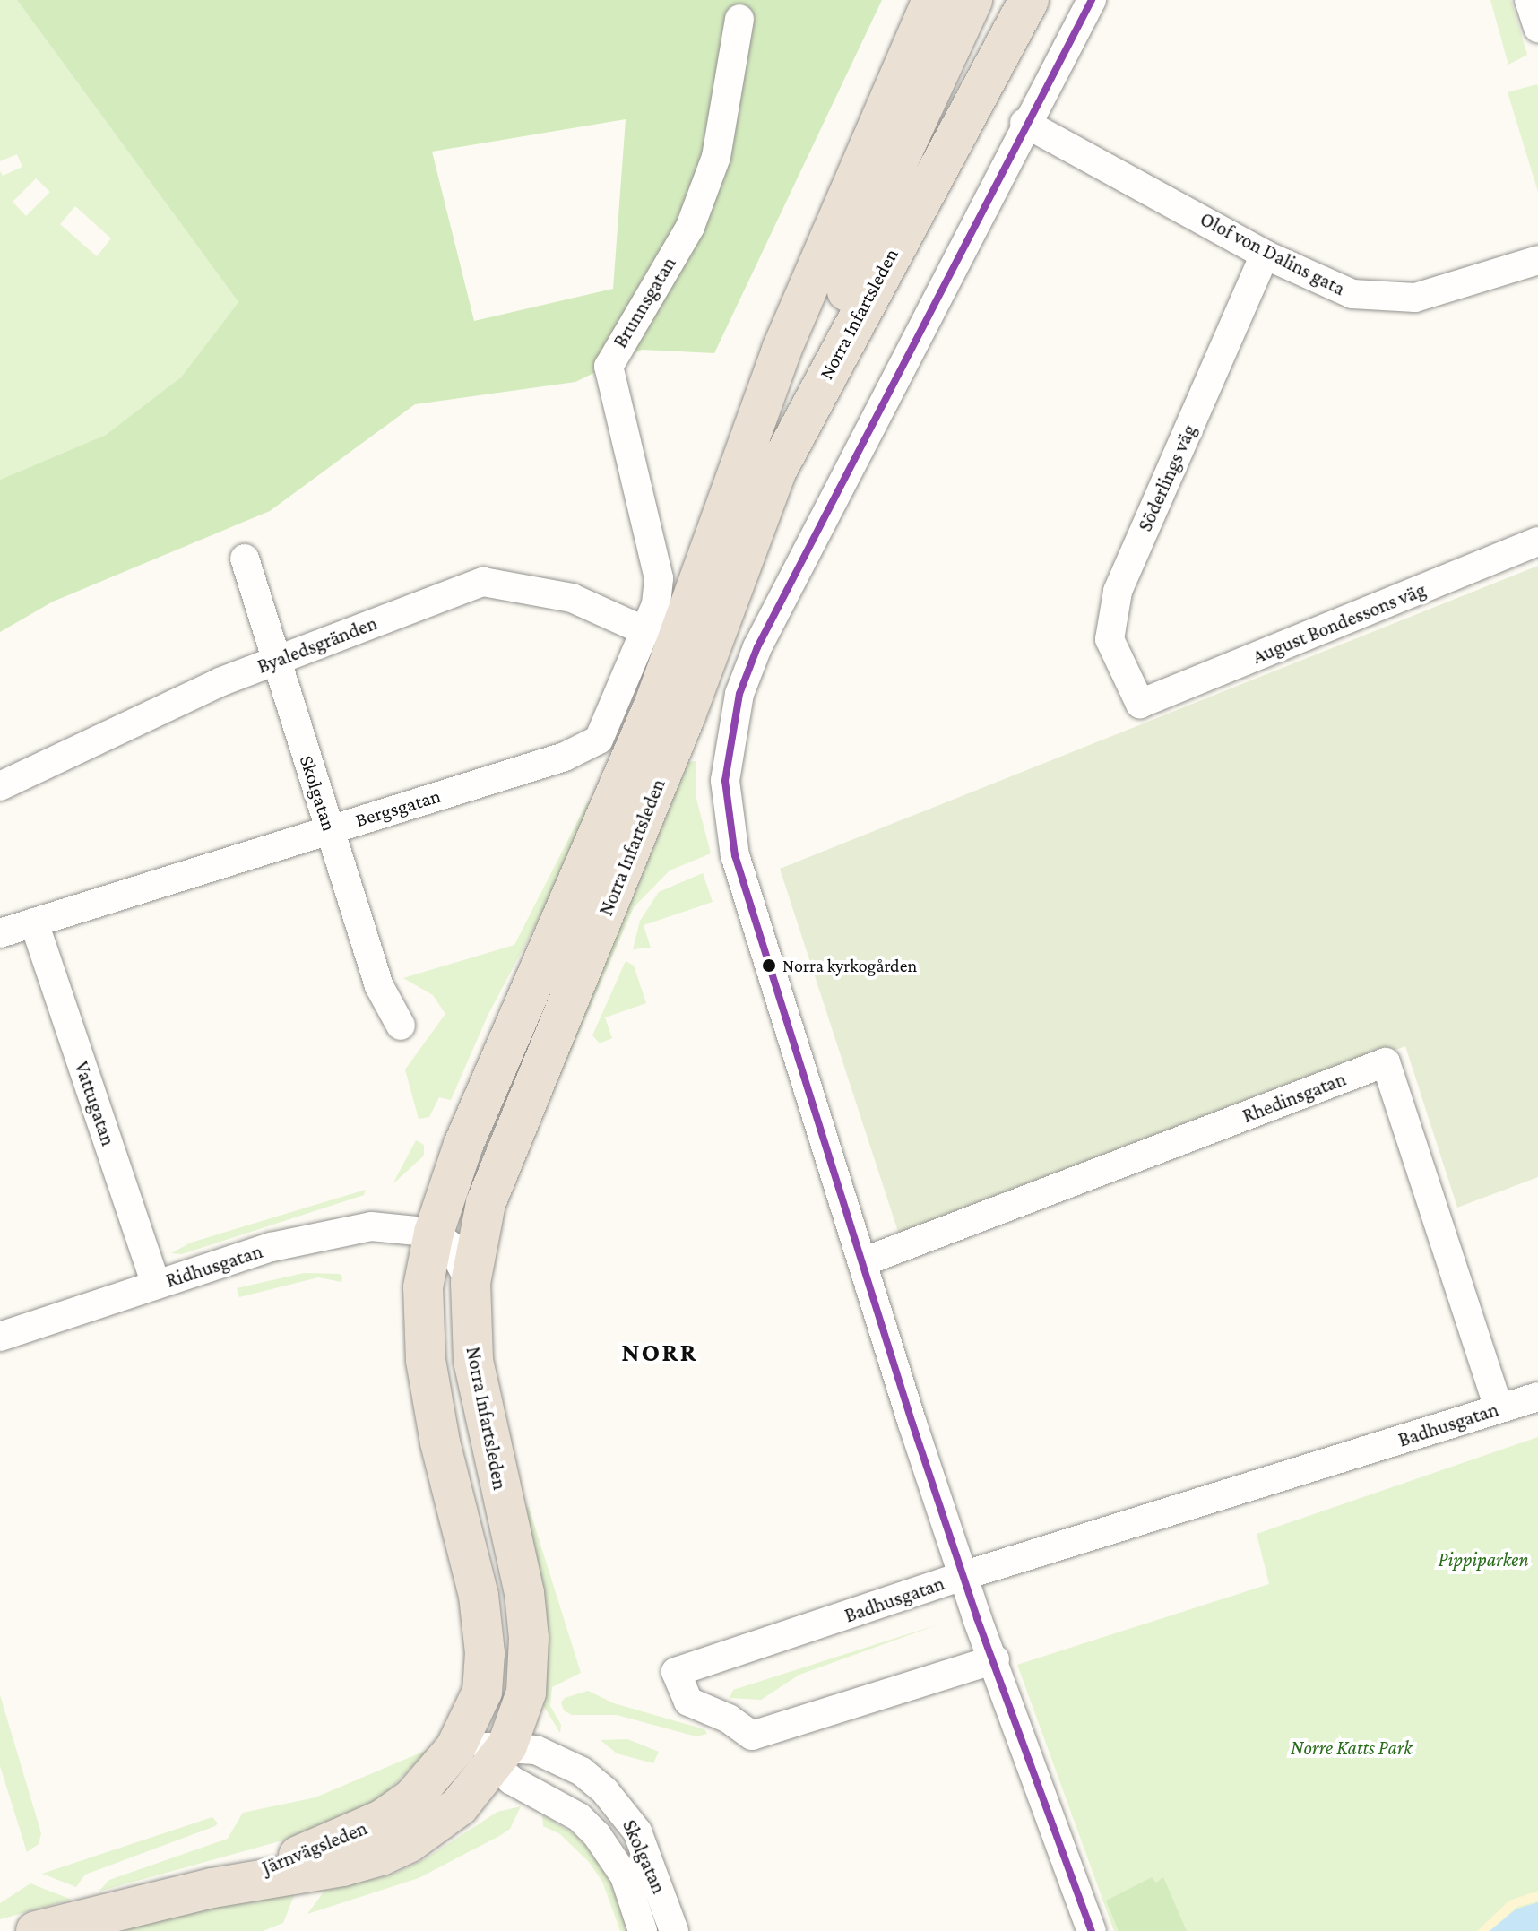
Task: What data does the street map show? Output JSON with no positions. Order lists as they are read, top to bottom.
{
  "streets": {
    "highway": ["Norra Infartsleden", "Järnvägsleden"],
    "street": [
      "Olof von Dalins gata",
      "Brunnsgatan",
      "Söderlings väg",
      "August Bondessons väg",
      "Byaledsgränden",
      "Skolgatan",
      "Bergsgatan",
      "Rhedinsgatan",
      "Vattugatan",
      "Ridhusgatan",
      "Badhusgatan"
    ]
  },
  "crossings": [
    ["Olof von Dalins gata", "Söderlings väg"],
    ["Brunnsgatan", "Byaledsgränden"],
    ["Brunnsgatan", "Bergsgatan"],
    ["Norra Infartsleden", "Skolgatan"],
    ["Norra Infartsleden", "Ridhusgatan"],
    ["Norra Infartsleden", "Järnvägsleden"],
    ["Söderlings väg", "August Bondessons väg"],
    ["Byaledsgränden", "Skolgatan"],
    ["Byaledsgränden", "Bergsgatan"],
    ["Skolgatan", "Bergsgatan"],
    ["Skolgatan", "Järnvägsleden"],
    ["Bergsgatan", "Vattugatan"],
    ["Rhedinsgatan", "Badhusgatan"],
    ["Vattugatan", "Ridhusgatan"]
  ],
  "districts": ["NORR"],
  "parks": ["Pippiparken", "Norre Katts Park"],
  "places": ["Norra kyrkogården"]
}
